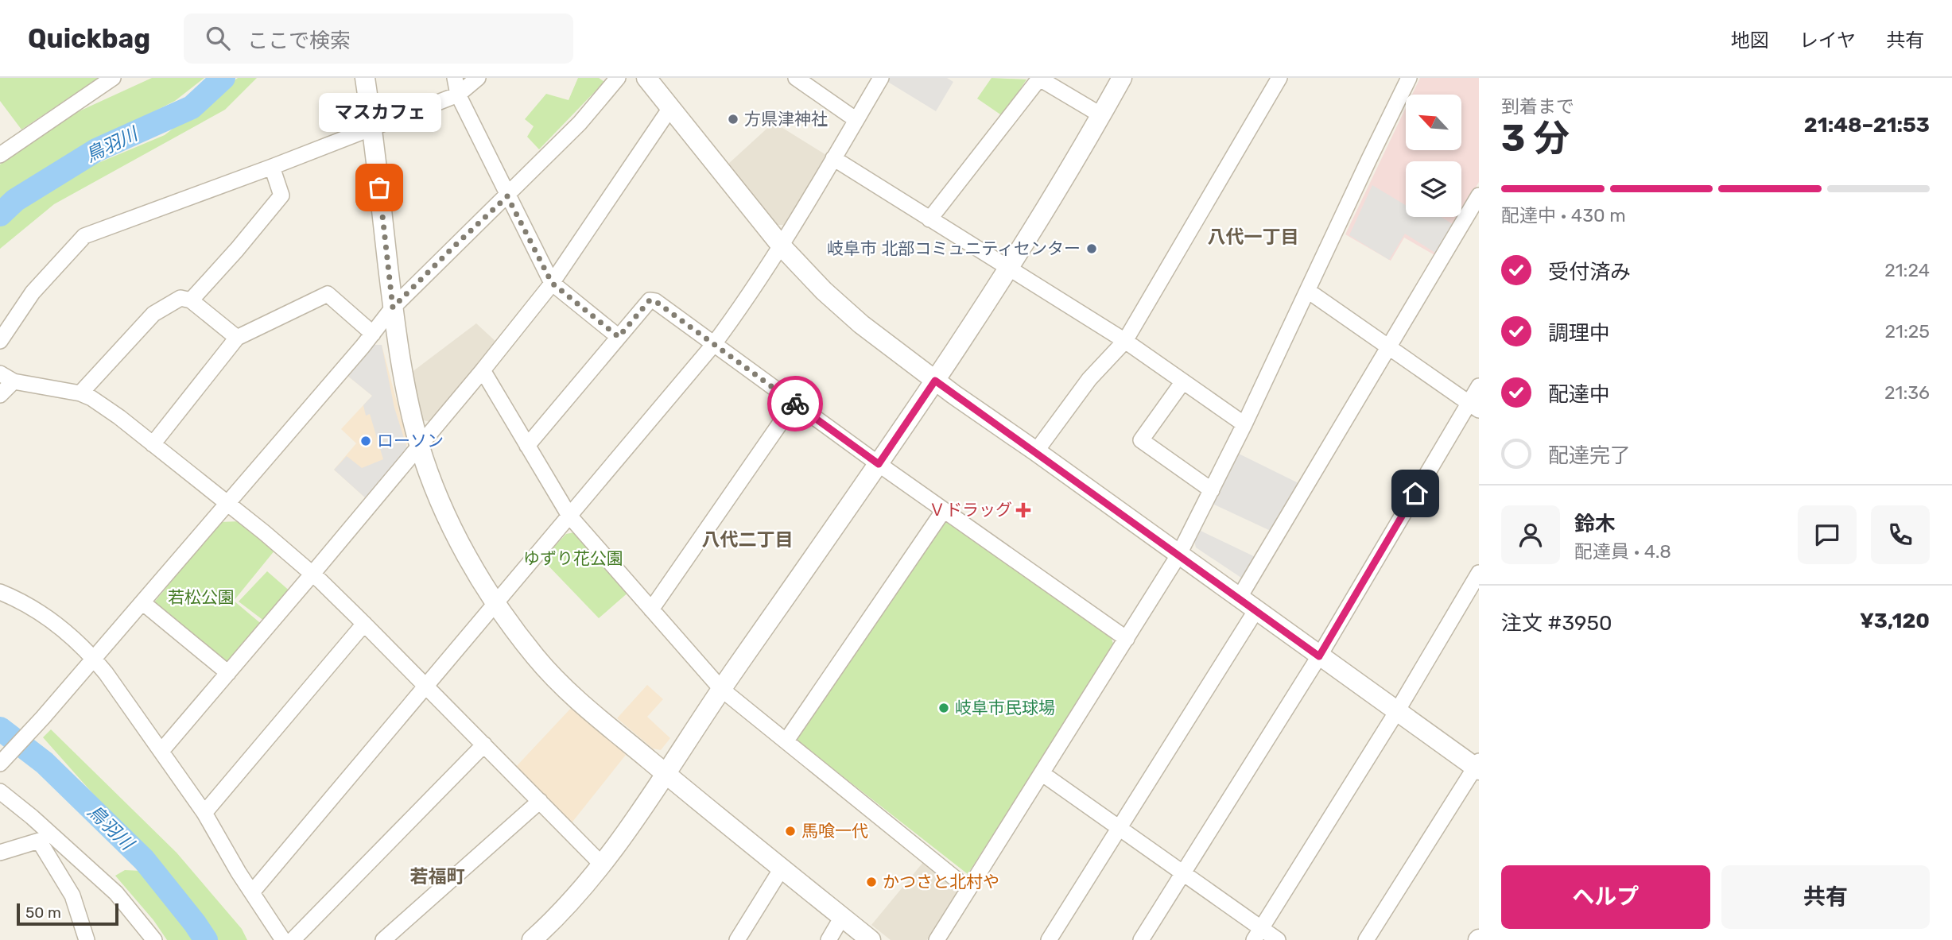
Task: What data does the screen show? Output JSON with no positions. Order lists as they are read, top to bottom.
{
  "districts": ["八代一丁目", "八代二丁目", "若福町"],
  "water": ["鳥羽川"],
  "parks": ["ゆずり花公園", "若松公園"],
  "places": {
    "other": [
      "方県津神社",
      "マスカフェ",
      "岐阜市 北部コミュニティセンター",
      "ローソン",
      "岐阜市民球場",
      "馬喰一代",
      "かつさと北村や"
    ],
    "health": ["Ｖドラッグ"]
  },
  "scale_bar": "50 m",
  "north": "top left",
  "page": {
    "header": "Quickbag",
    "search": "ここで検索",
    "nav": ["地図", "レイヤ", "共有"],
    "heading": ["3 分", "到着まで", "21:48–21:53"],
    "panel": [
      "鈴木",
      "配達員 · 4.8",
      "注文 #3950",
      "¥3,120"
    ],
    "bubble": "マスカフェ",
    "bar": "配達中 · 430 m",
    "list": [
      ["受付済み", "21:24"],
      ["調理中", "21:25"],
      ["配達中", "21:36"],
      "配達完了"
    ],
    "buttons": ["ヘルプ", "共有"],
    "scale": "50 m"
  }
}
